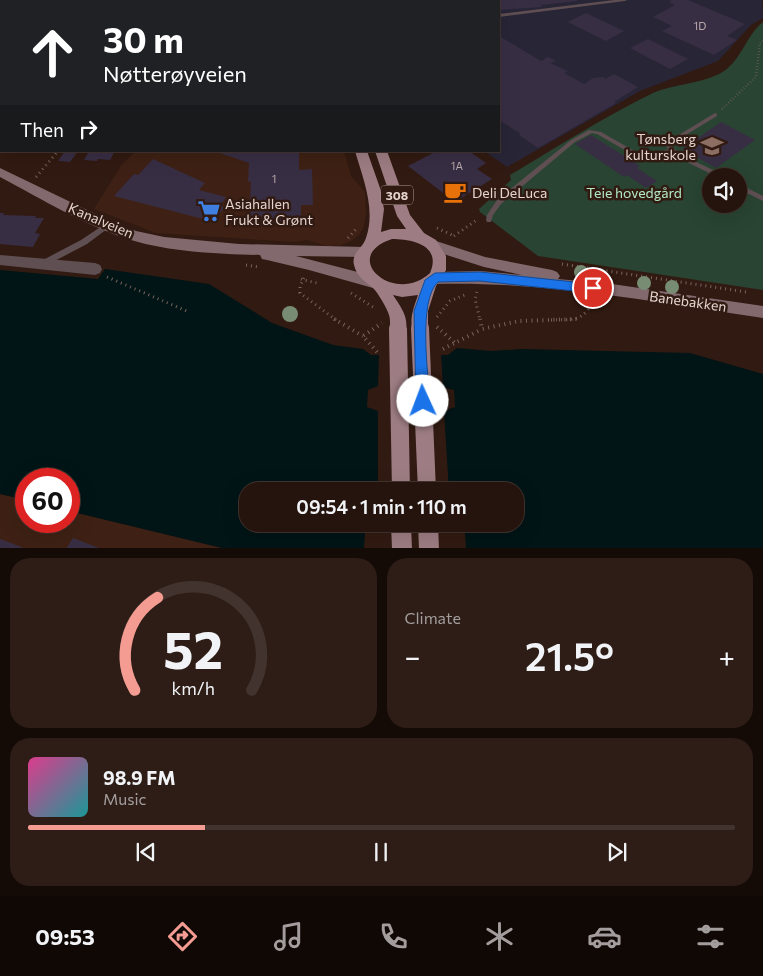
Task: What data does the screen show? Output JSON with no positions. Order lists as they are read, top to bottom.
{
  "streets": {
    "main road": ["308"],
    "street": ["Kanalveien", "Banebakken"]
  },
  "crossings": [
    ["308", "Kanalveien"],
    ["308", "Banebakken"],
    ["Kanalveien", "Banebakken"]
  ],
  "parks": ["Teie hovedgård"],
  "places": {
    "school or university": ["Tønsberg kulturskole"],
    "cafe": ["Deli DeLuca"],
    "supermarket": ["Asiahallen Frukt & Grønt"]
  },
  "house_numbers": ["1D", "1A", "1"],
  "page": {
    "turn": ["30 m", "Nøtterøyveien"],
    "then": "Then",
    "limit": "60",
    "trip": "09:54 · 1 min · 110 m",
    "tile": "Climate",
    "heat": ["−", "21.5°", "+"],
    "song": ["98.9 FM", "Music"],
    "tabs": "09:53",
    "gauge": ["52", "km/h"]
  }
}
